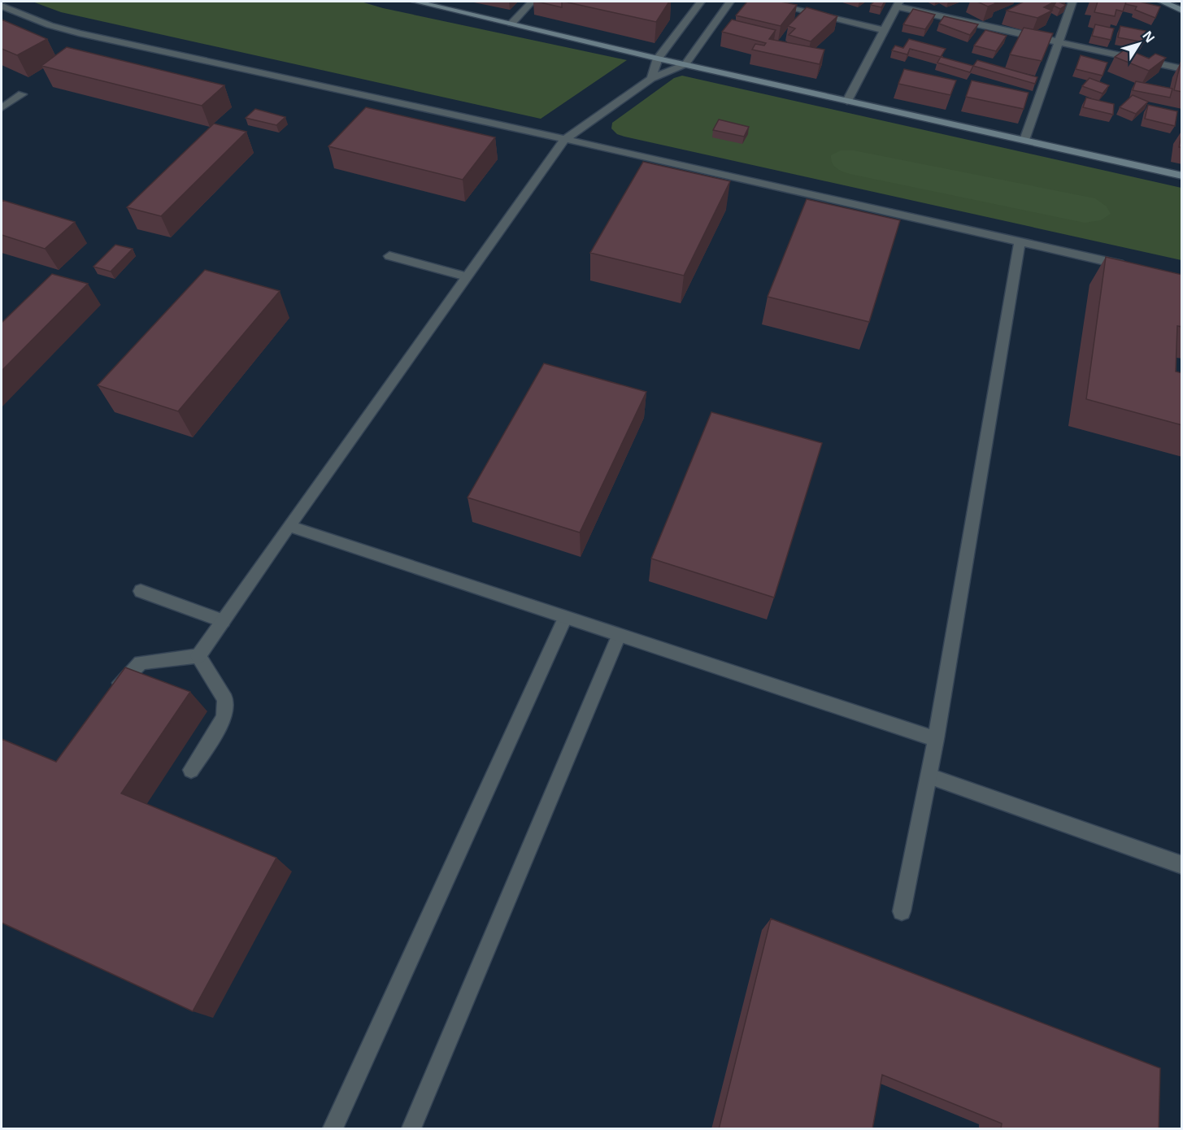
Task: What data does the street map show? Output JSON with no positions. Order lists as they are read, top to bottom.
{
  "north": "top right"
}
